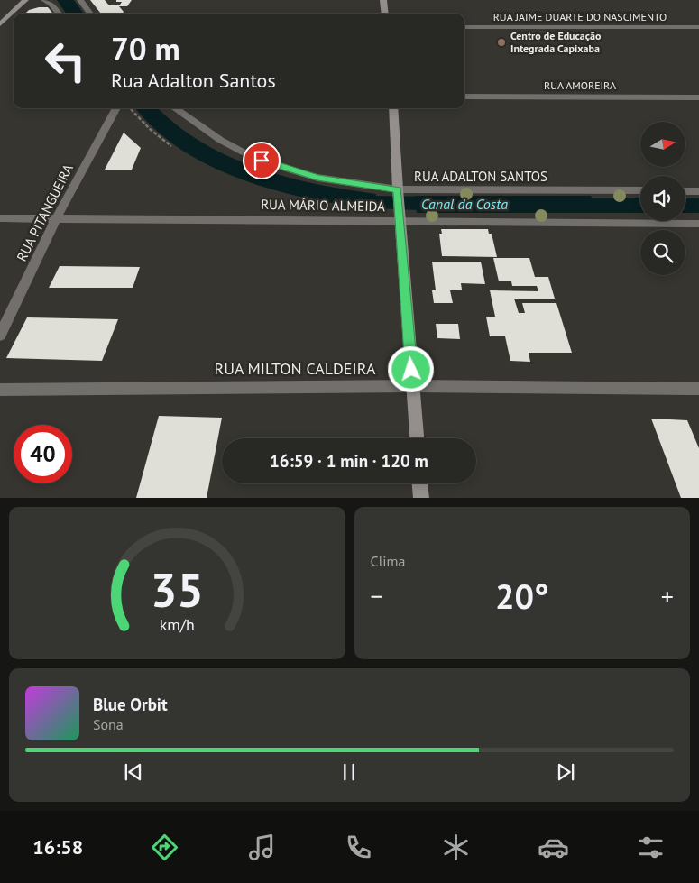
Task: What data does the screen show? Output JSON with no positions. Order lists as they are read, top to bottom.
{
  "streets": {
    "street": [
      "RUA JAIME DUARTE DO NASCIMENTO",
      "RUA AMOREIRA",
      "RUA ADALTON SANTOS",
      "RUA MÁRIO ALMEIDA",
      "RUA PITANGUEIRA",
      "RUA MILTON CALDEIRA"
    ]
  },
  "crossings": [
    ["RUA MÁRIO ALMEIDA", "RUA PITANGUEIRA"]
  ],
  "water": ["Canal da Costa"],
  "places": ["Centro de Educação Integrada Capixaba"],
  "north": "right",
  "page": {
    "turn": ["70 m", "Rua Adalton Santos"],
    "limit": "40",
    "trip": "16:59 · 1 min · 120 m",
    "tile": "Clima",
    "heat": ["−", "20°", "+"],
    "song": ["Blue Orbit", "Sona"],
    "tabs": "16:58",
    "gauge": ["35", "km/h"]
  }
}
